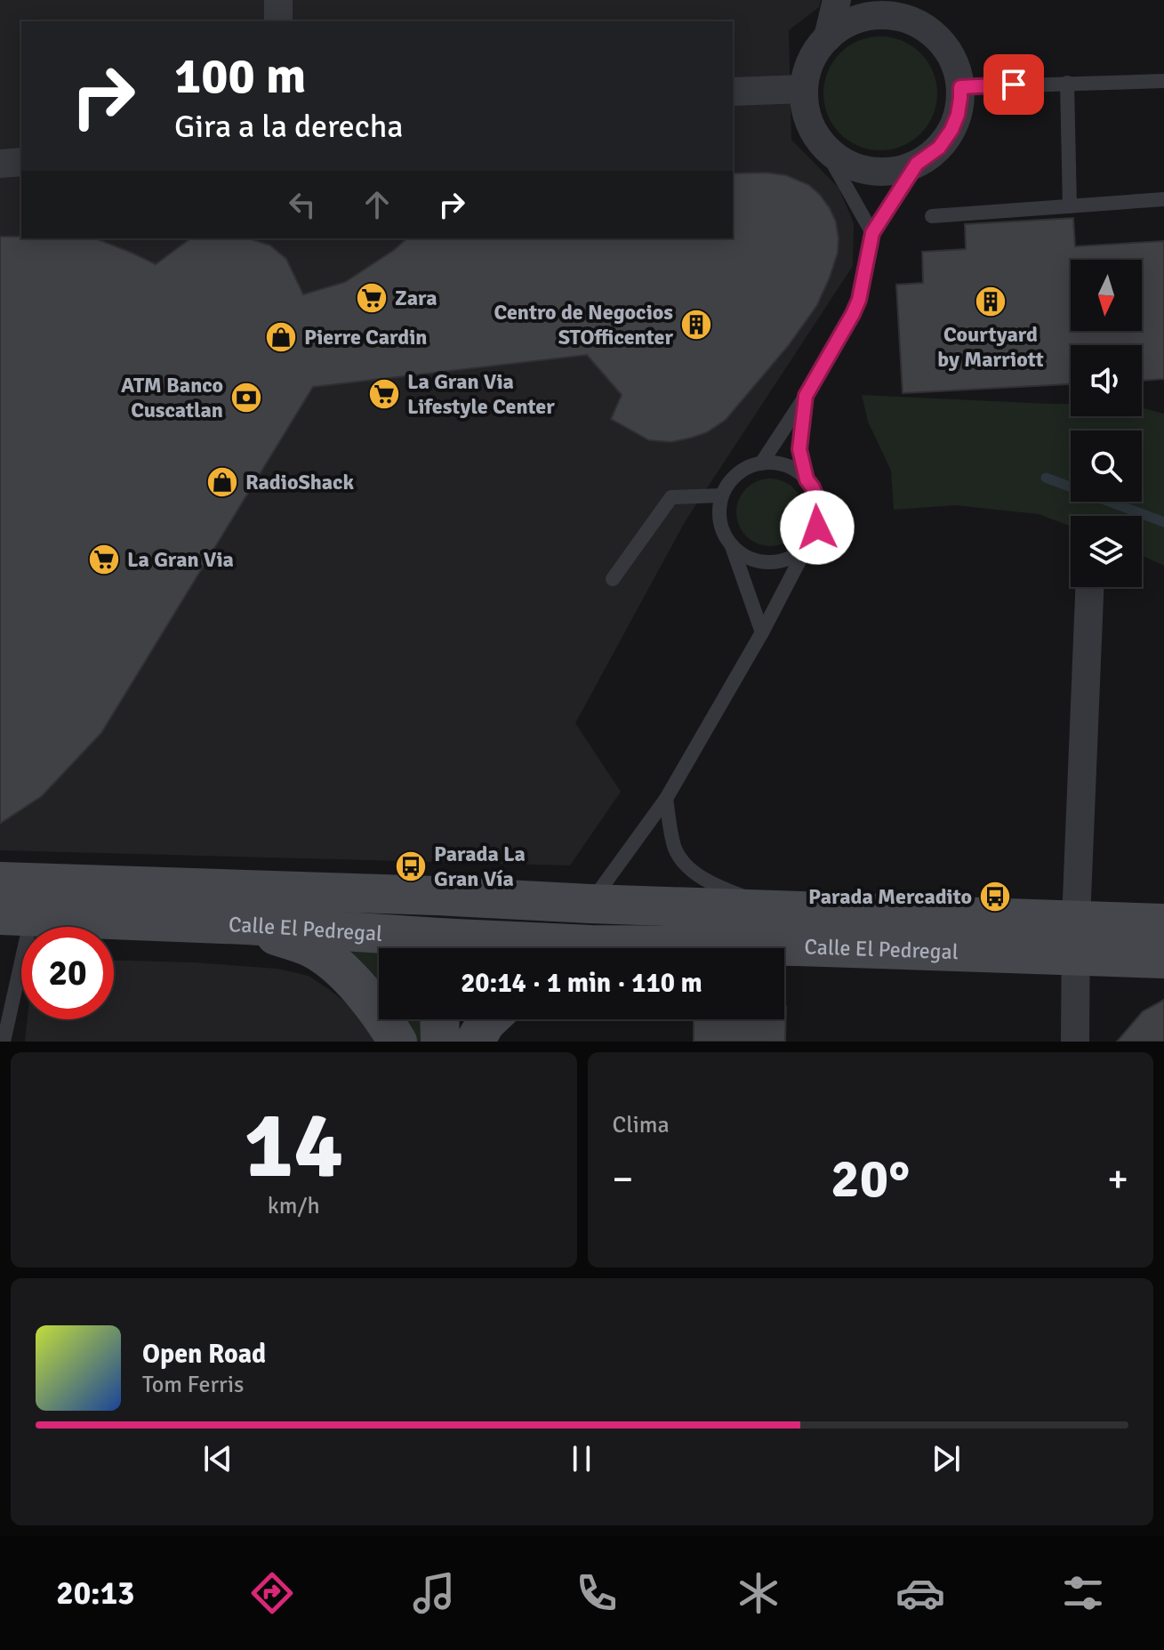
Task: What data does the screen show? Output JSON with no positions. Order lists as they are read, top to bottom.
{
  "streets": {
    "main road": ["Calle El Pedregal"]
  },
  "places": {
    "supermarket": ["Zara", "La Gran Via Lifestyle Center", "La Gran Via"],
    "building": ["Courtyard by Marriott", "Centro de Negocios STOfficenter"],
    "shop": ["Pierre Cardin", "RadioShack"],
    "bank": ["ATM Banco Cuscatlan"],
    "bus stop": ["Parada La Gran Vía", "Parada Mercadito"]
  },
  "north": "bottom",
  "page": {
    "turn": ["100 m", "Gira a la derecha"],
    "limit": "20",
    "trip": "20:14 · 1 min · 110 m",
    "tile": [
      ["14", "km/h"],
      "Clima"
    ],
    "heat": ["−", "20°", "+"],
    "song": ["Open Road", "Tom Ferris"],
    "tabs": "20:13"
  }
}
